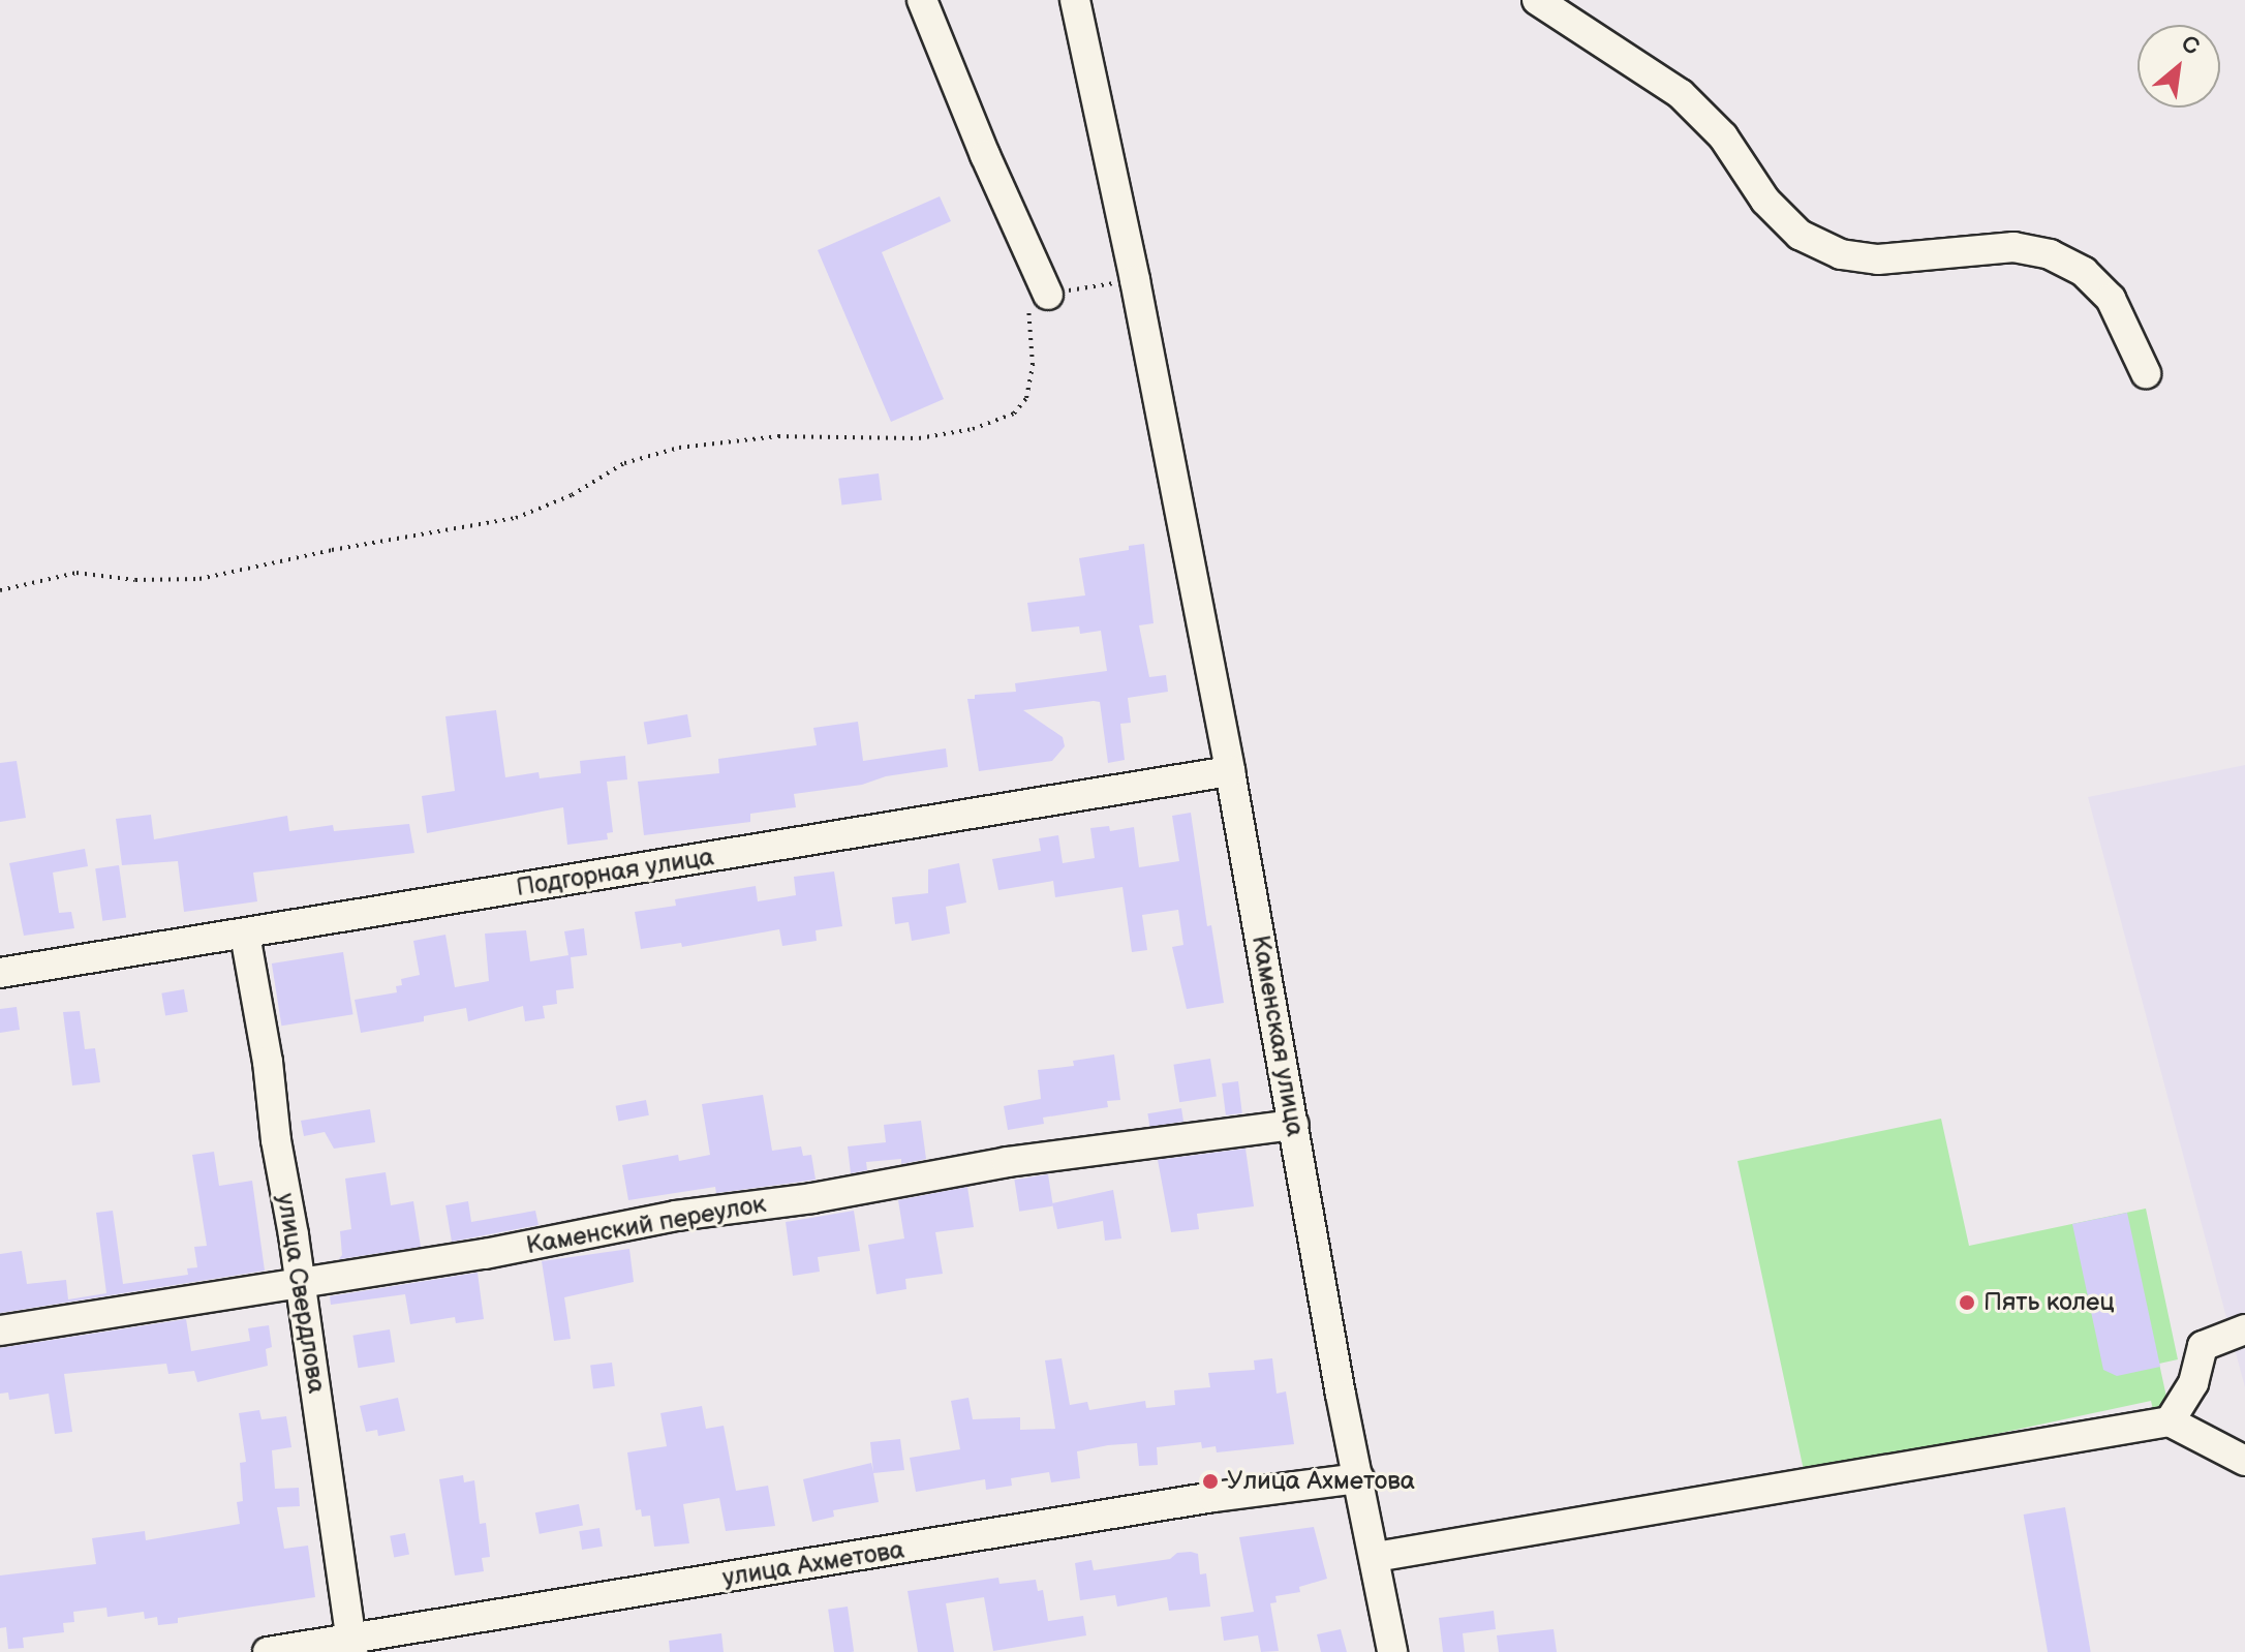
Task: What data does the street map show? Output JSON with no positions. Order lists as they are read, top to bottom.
{
  "streets": {
    "street": [
      "Подгорная улица",
      "Каменская улица",
      "Каменский переулок",
      "улица Свердлова",
      "улица Ахметова"
    ]
  },
  "crossings": [
    ["Подгорная улица", "Каменская улица"],
    ["Подгорная улица", "улица Свердлова"],
    ["Каменская улица", "Каменский переулок"],
    ["Каменская улица", "улица Ахметова"],
    ["Каменский переулок", "улица Свердлова"],
    ["улица Свердлова", "улица Ахметова"]
  ],
  "places": ["Пять колец", "Улица Ахметова"],
  "north": "top right"
}
